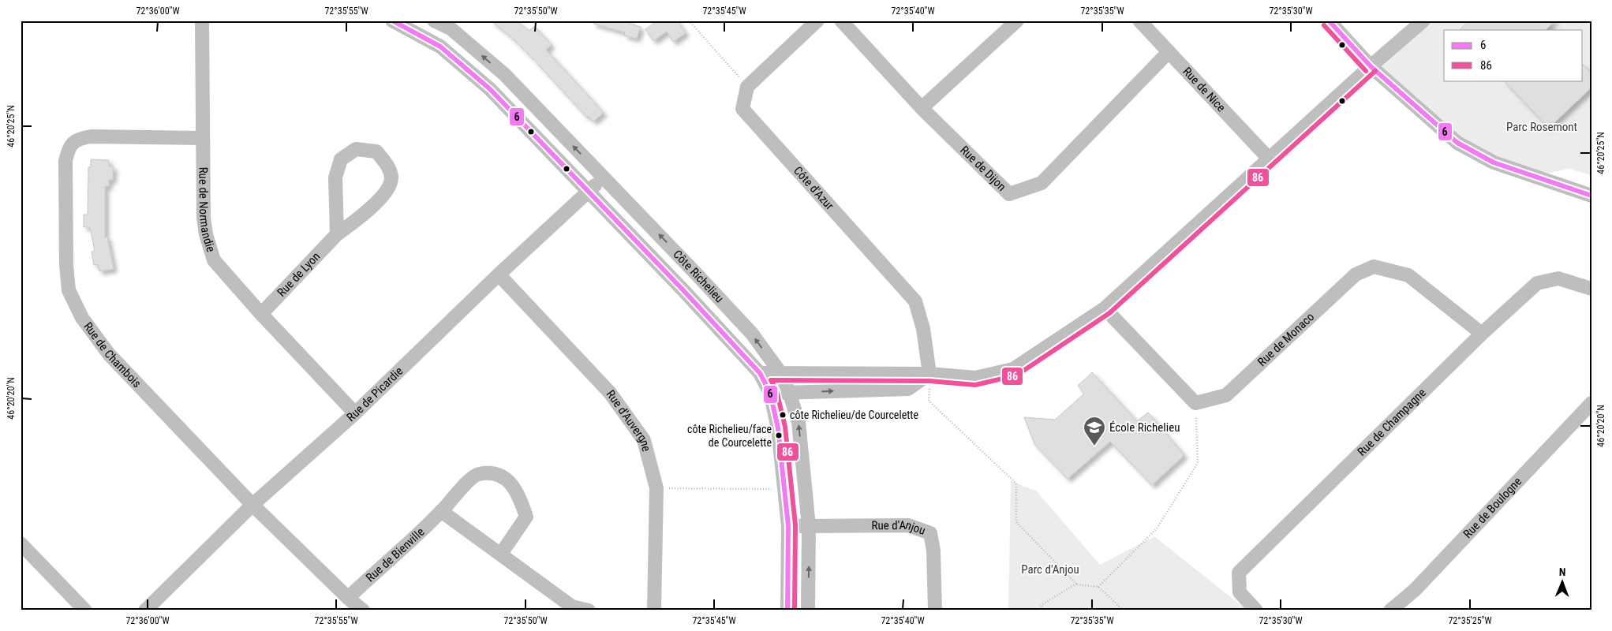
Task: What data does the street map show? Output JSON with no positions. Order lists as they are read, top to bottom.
{
  "streets": {
    "street": [
      "Rue de Nice",
      "Rue de Dijon",
      "Côte d'Azur",
      "Rue de Normandie",
      "Rue de Lyon",
      "Côte Richelieu",
      "Rue de Monaco",
      "Rue de Chambois",
      "Rue de Picardie",
      "Rue d'Auvergne",
      "Rue de Champagne",
      "Rue de Boulogne",
      "Rue d'Anjou",
      "Rue de Bienville"
    ]
  },
  "crossings": [
    ["Rue de Nice", "Rue de Dijon"],
    ["Rue de Normandie", "Rue de Lyon"],
    ["Rue de Normandie", "Rue de Chambois"],
    ["Rue de Normandie", "Rue de Picardie"],
    ["Côte Richelieu", "Rue de Picardie"],
    ["Côte Richelieu", "Rue d'Anjou"],
    ["Rue de Monaco", "Rue de Champagne"],
    ["Rue de Chambois", "Rue de Picardie"],
    ["Rue de Chambois", "Rue de Bienville"],
    ["Rue de Picardie", "Rue d'Auvergne"]
  ],
  "parks": ["Parc Rosemont", "Parc d'Anjou"],
  "places": {
    "other": ["côte Richelieu/de Courcelette", "côte Richelieu/face de Courcelette"],
    "school or university": ["École Richelieu"]
  },
  "lines": ["transit line 6", "transit line 86"],
  "legend": ["6", "86"],
  "north": "top",
  "coordinates": [
    "72°36'00\"W",
    "72°35'55\"W",
    "72°35'50\"W",
    "72°35'45\"W",
    "72°35'40\"W",
    "72°35'35\"W",
    "72°35'30\"W",
    "46°20'25\"N",
    "46°20'20\"N",
    "72°35'25\"W"
  ]
}
